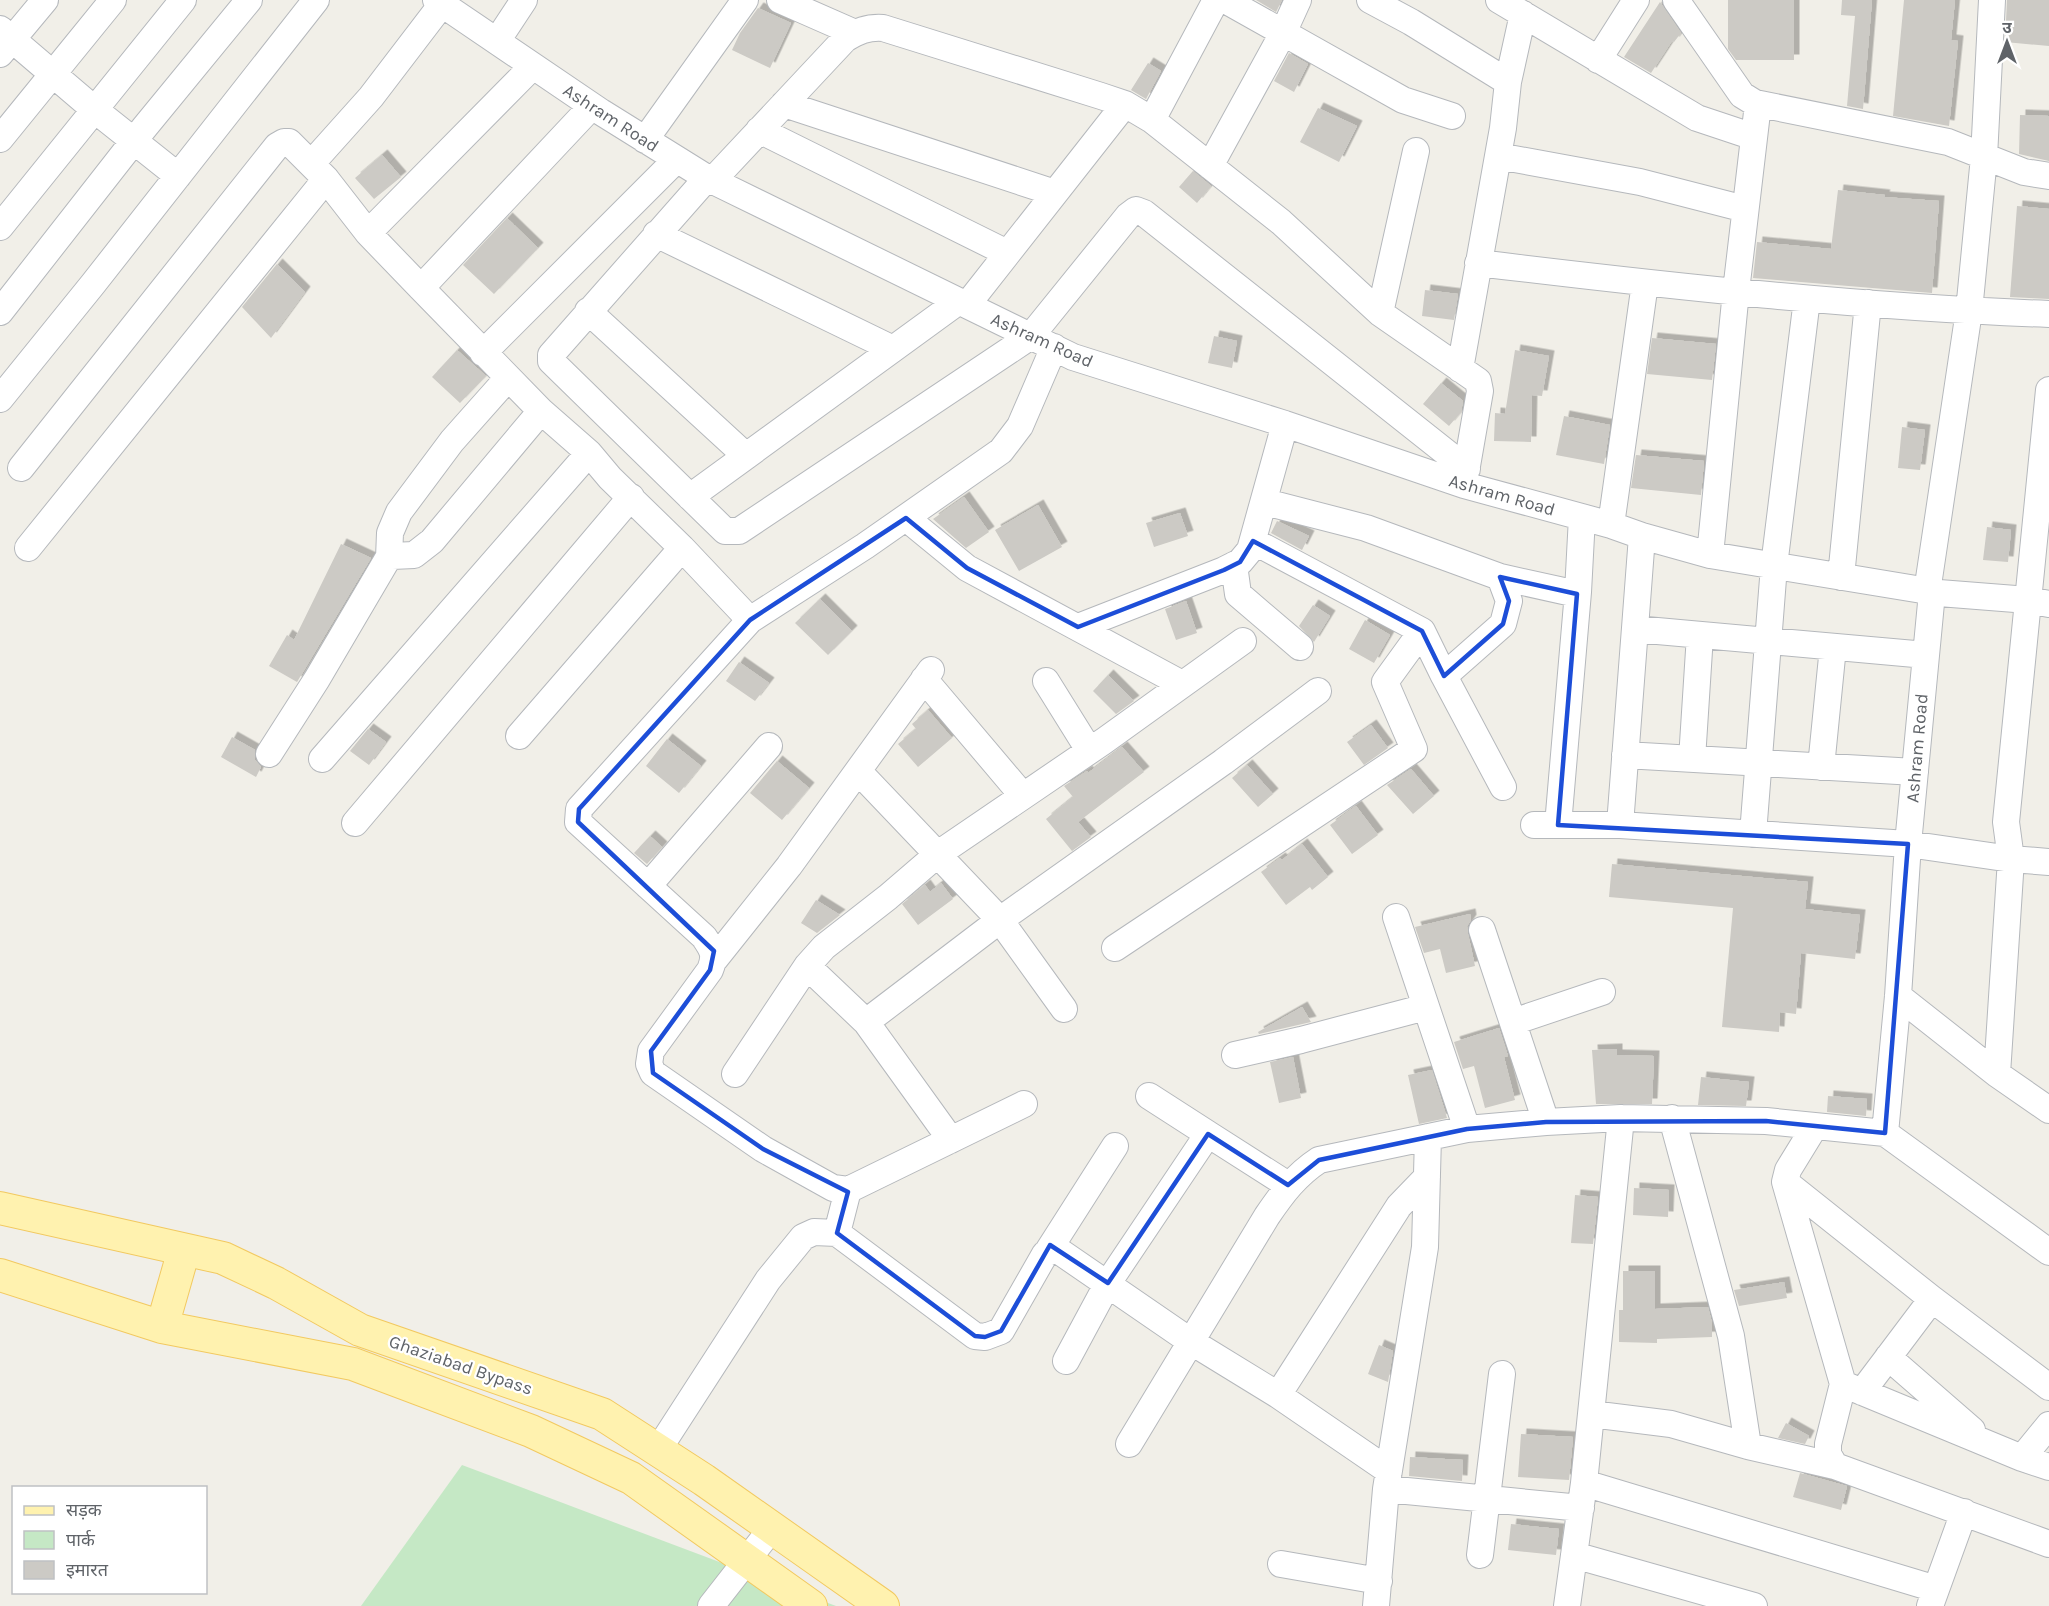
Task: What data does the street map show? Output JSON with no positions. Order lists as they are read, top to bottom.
{
  "streets": {
    "main road": ["Ghaziabad Bypass"],
    "street": ["Ashram Road"]
  },
  "legend": ["सड़क", "पार्क", "इमारत"],
  "north": "top"
}
